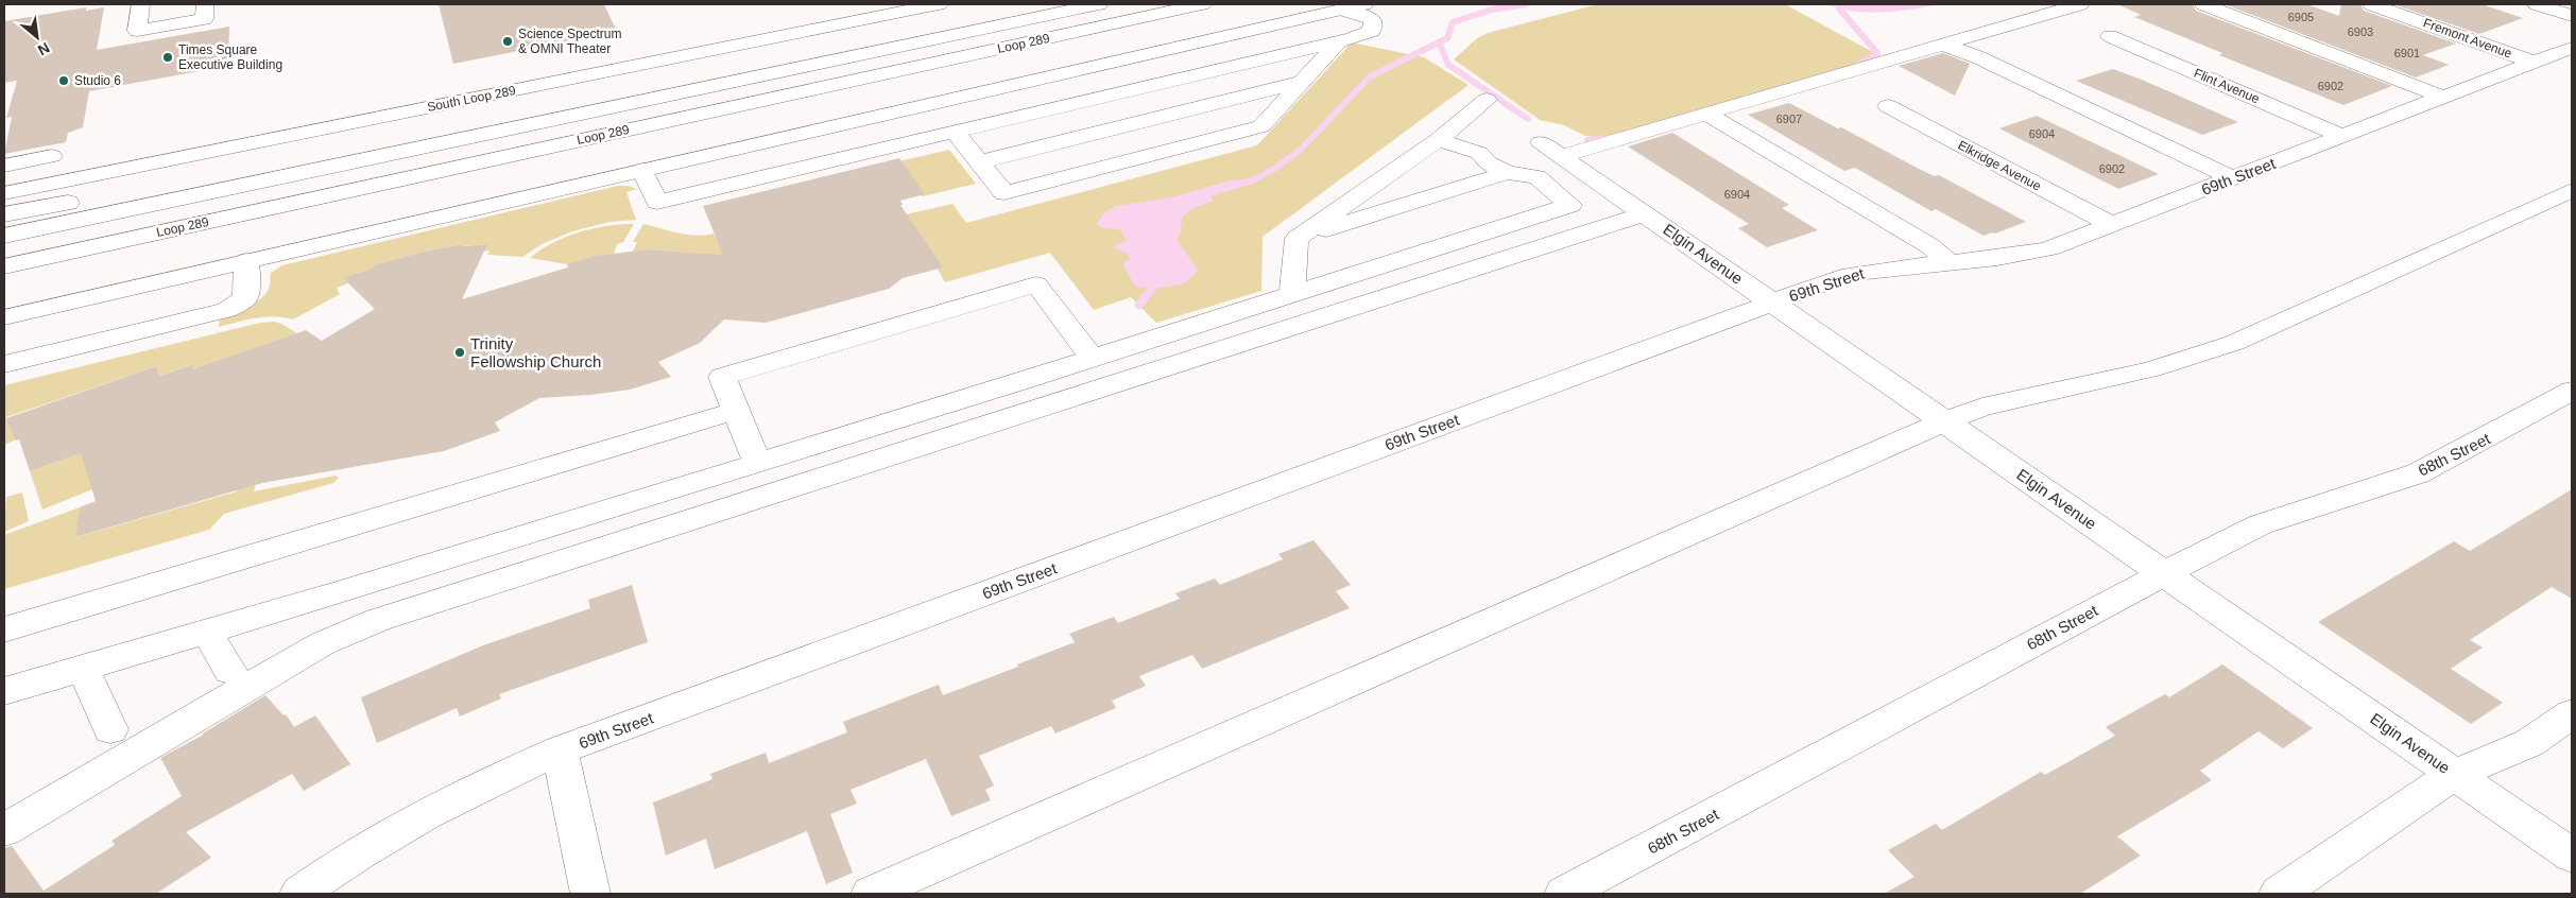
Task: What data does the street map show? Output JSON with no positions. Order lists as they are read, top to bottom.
{
  "streets": {
    "main road": [
      "Fremont Avenue",
      "Loop 289",
      "Flint Avenue",
      "South Loop 289",
      "Elkridge Avenue",
      "69th Street",
      "Elgin Avenue",
      "68th Street"
    ]
  },
  "crossings": [
    ["Fremont Avenue", "69th Street"],
    ["Flint Avenue", "69th Street"],
    ["Elkridge Avenue", "69th Street"],
    ["69th Street", "Elgin Avenue"],
    ["Elgin Avenue", "68th Street"]
  ],
  "places": [
    "Science Spectrum & OMNI Theater",
    "Times Square Executive Building",
    "Studio 6",
    "Trinity Fellowship Church"
  ],
  "house_numbers": [
    "6905",
    "6903",
    "6901",
    "6902",
    "6907",
    "6904",
    "6902",
    "6904"
  ],
  "north": "bottom right"
}
